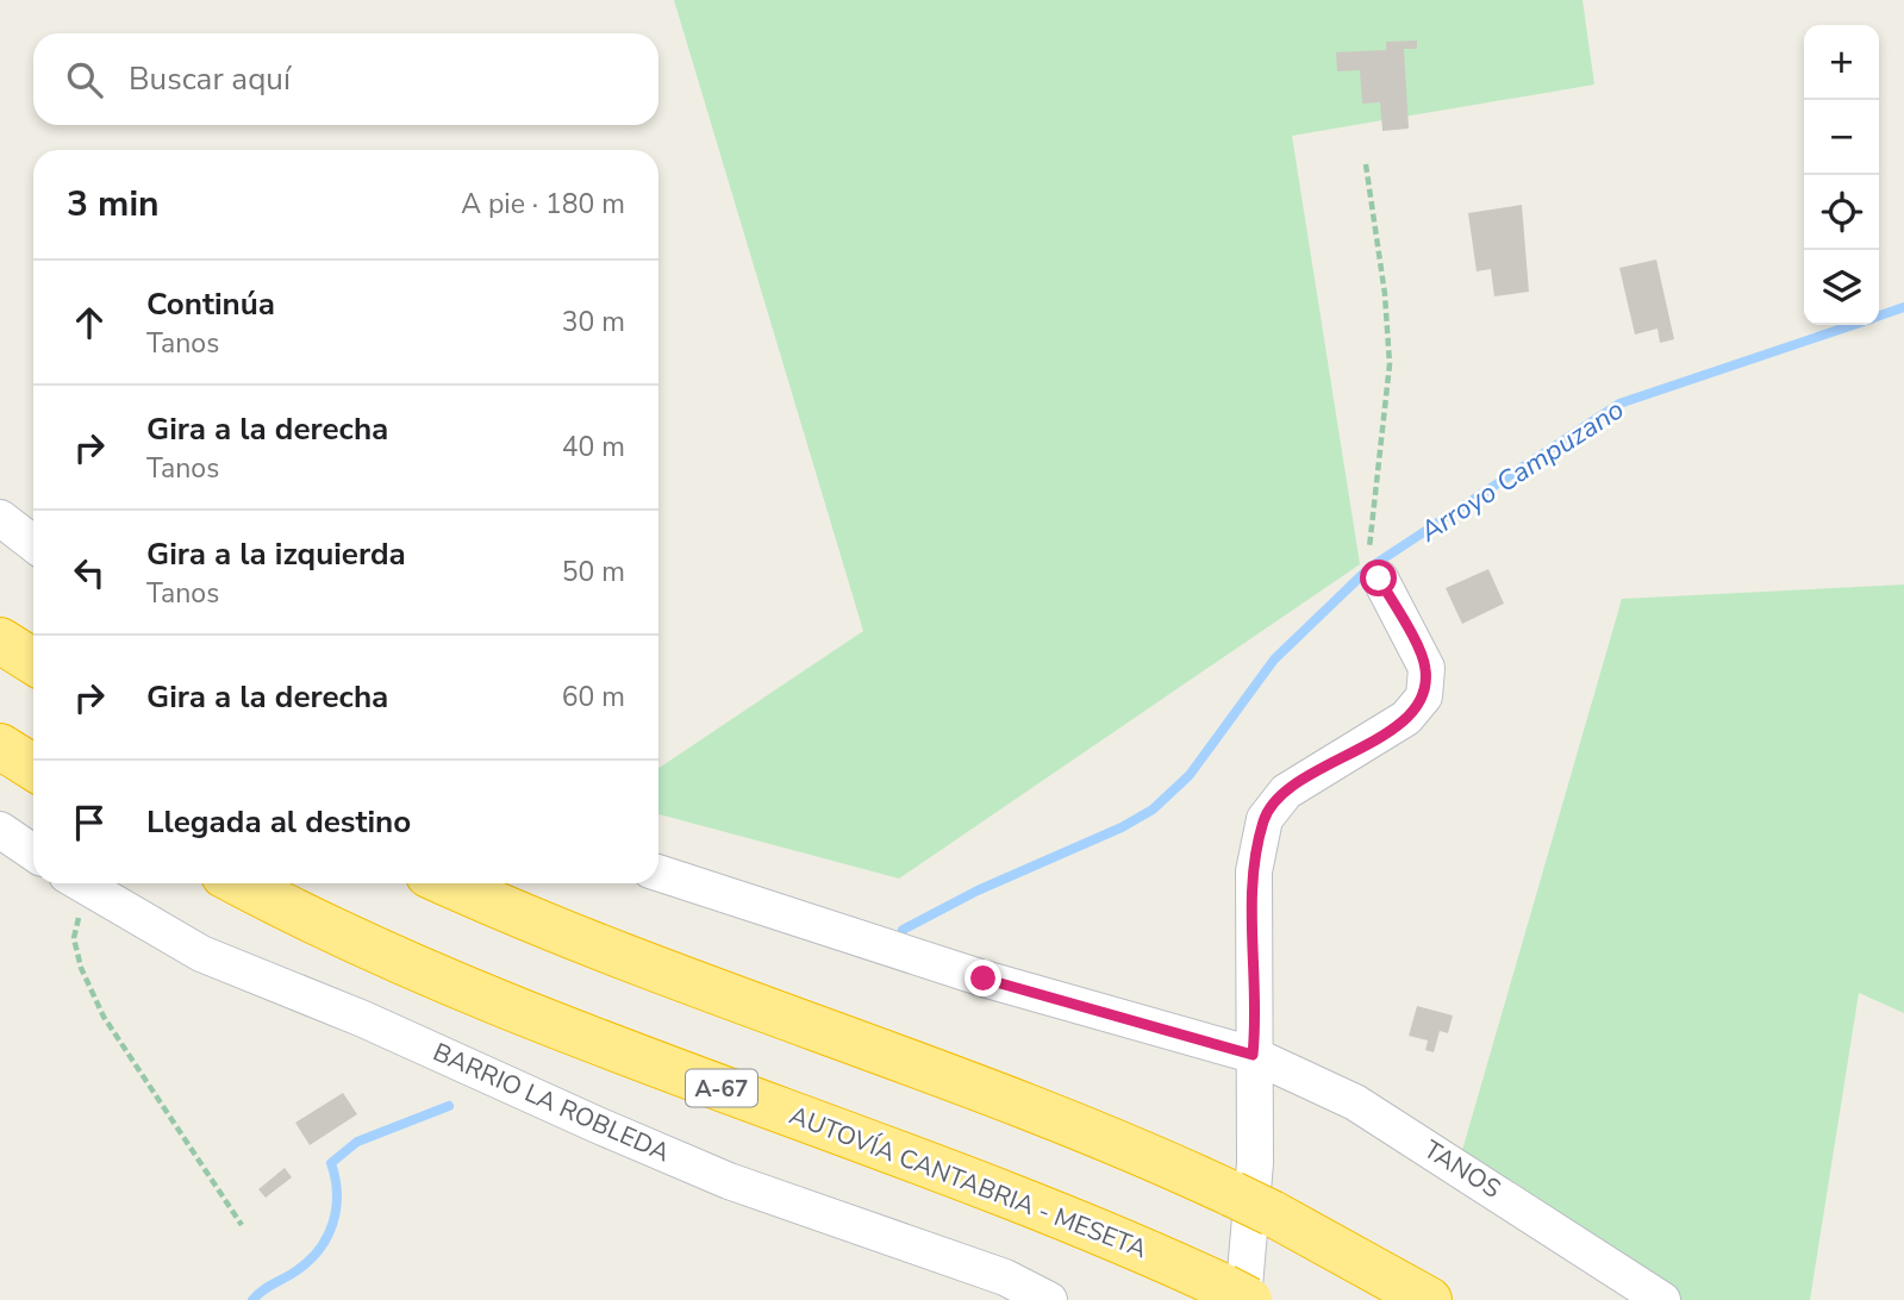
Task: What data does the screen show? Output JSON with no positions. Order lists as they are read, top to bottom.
{
  "streets": {
    "highway": ["A-67", "AUTOVÍA CANTABRIA - MESETA"],
    "street": ["BARRIO LA ROBLEDA", "TANOS"]
  },
  "water": ["Arroyo Campuzano"],
  "page": {
    "map_buttons": ["+", "−"],
    "search": "Buscar aquí",
    "heading": ["3 min", "A pie · 180 m"],
    "list": [
      ["Continúa", "Tanos", "30 m"],
      ["Gira a la derecha", "Tanos", "40 m"],
      ["Gira a la izquierda", "Tanos", "50 m"],
      ["Gira a la derecha", "60 m"],
      "Llegada al destino"
    ]
  }
}
